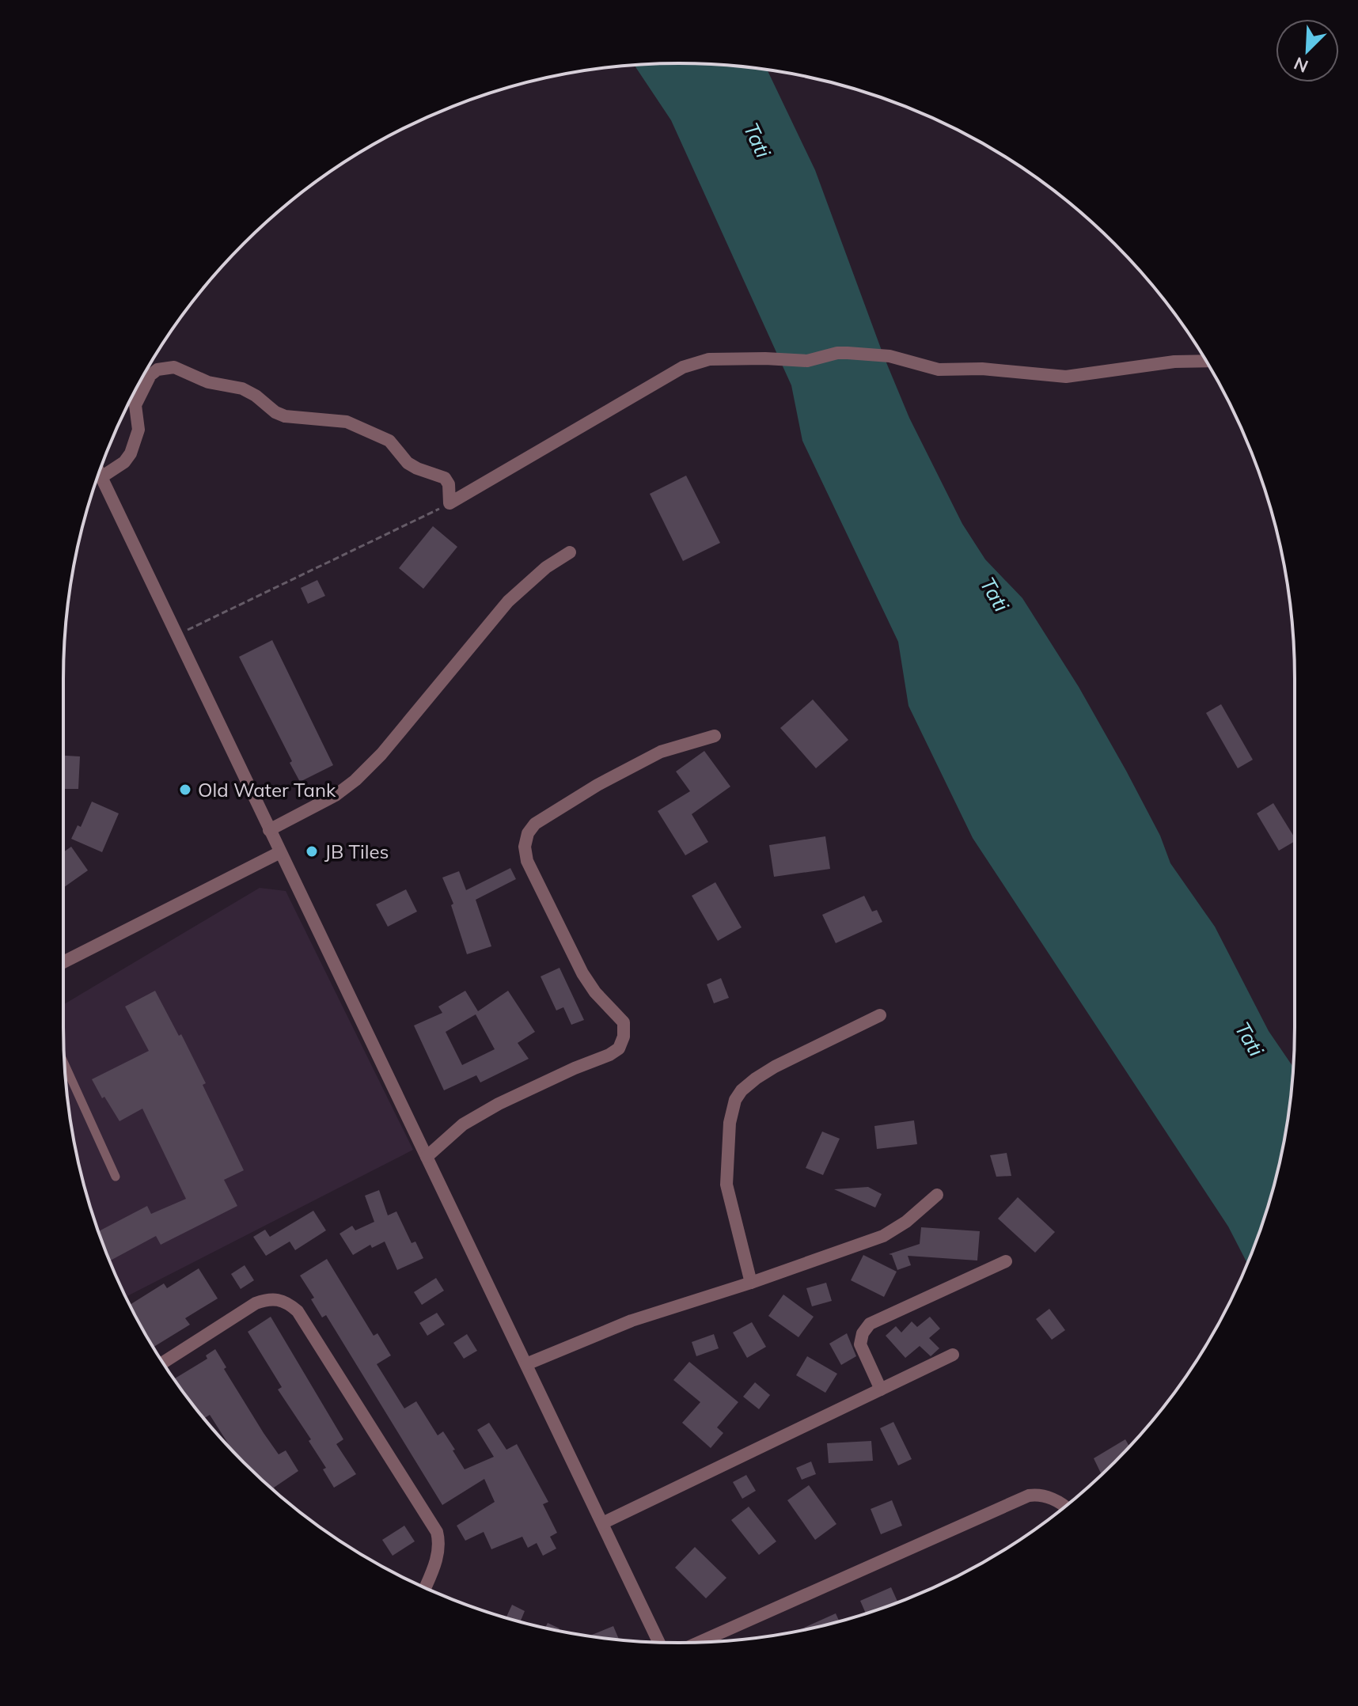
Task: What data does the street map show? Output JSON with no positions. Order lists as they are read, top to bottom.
{
  "water": ["Tati"],
  "places": ["Old Water Tank", "JB Tiles"],
  "north": "bottom left"
}
